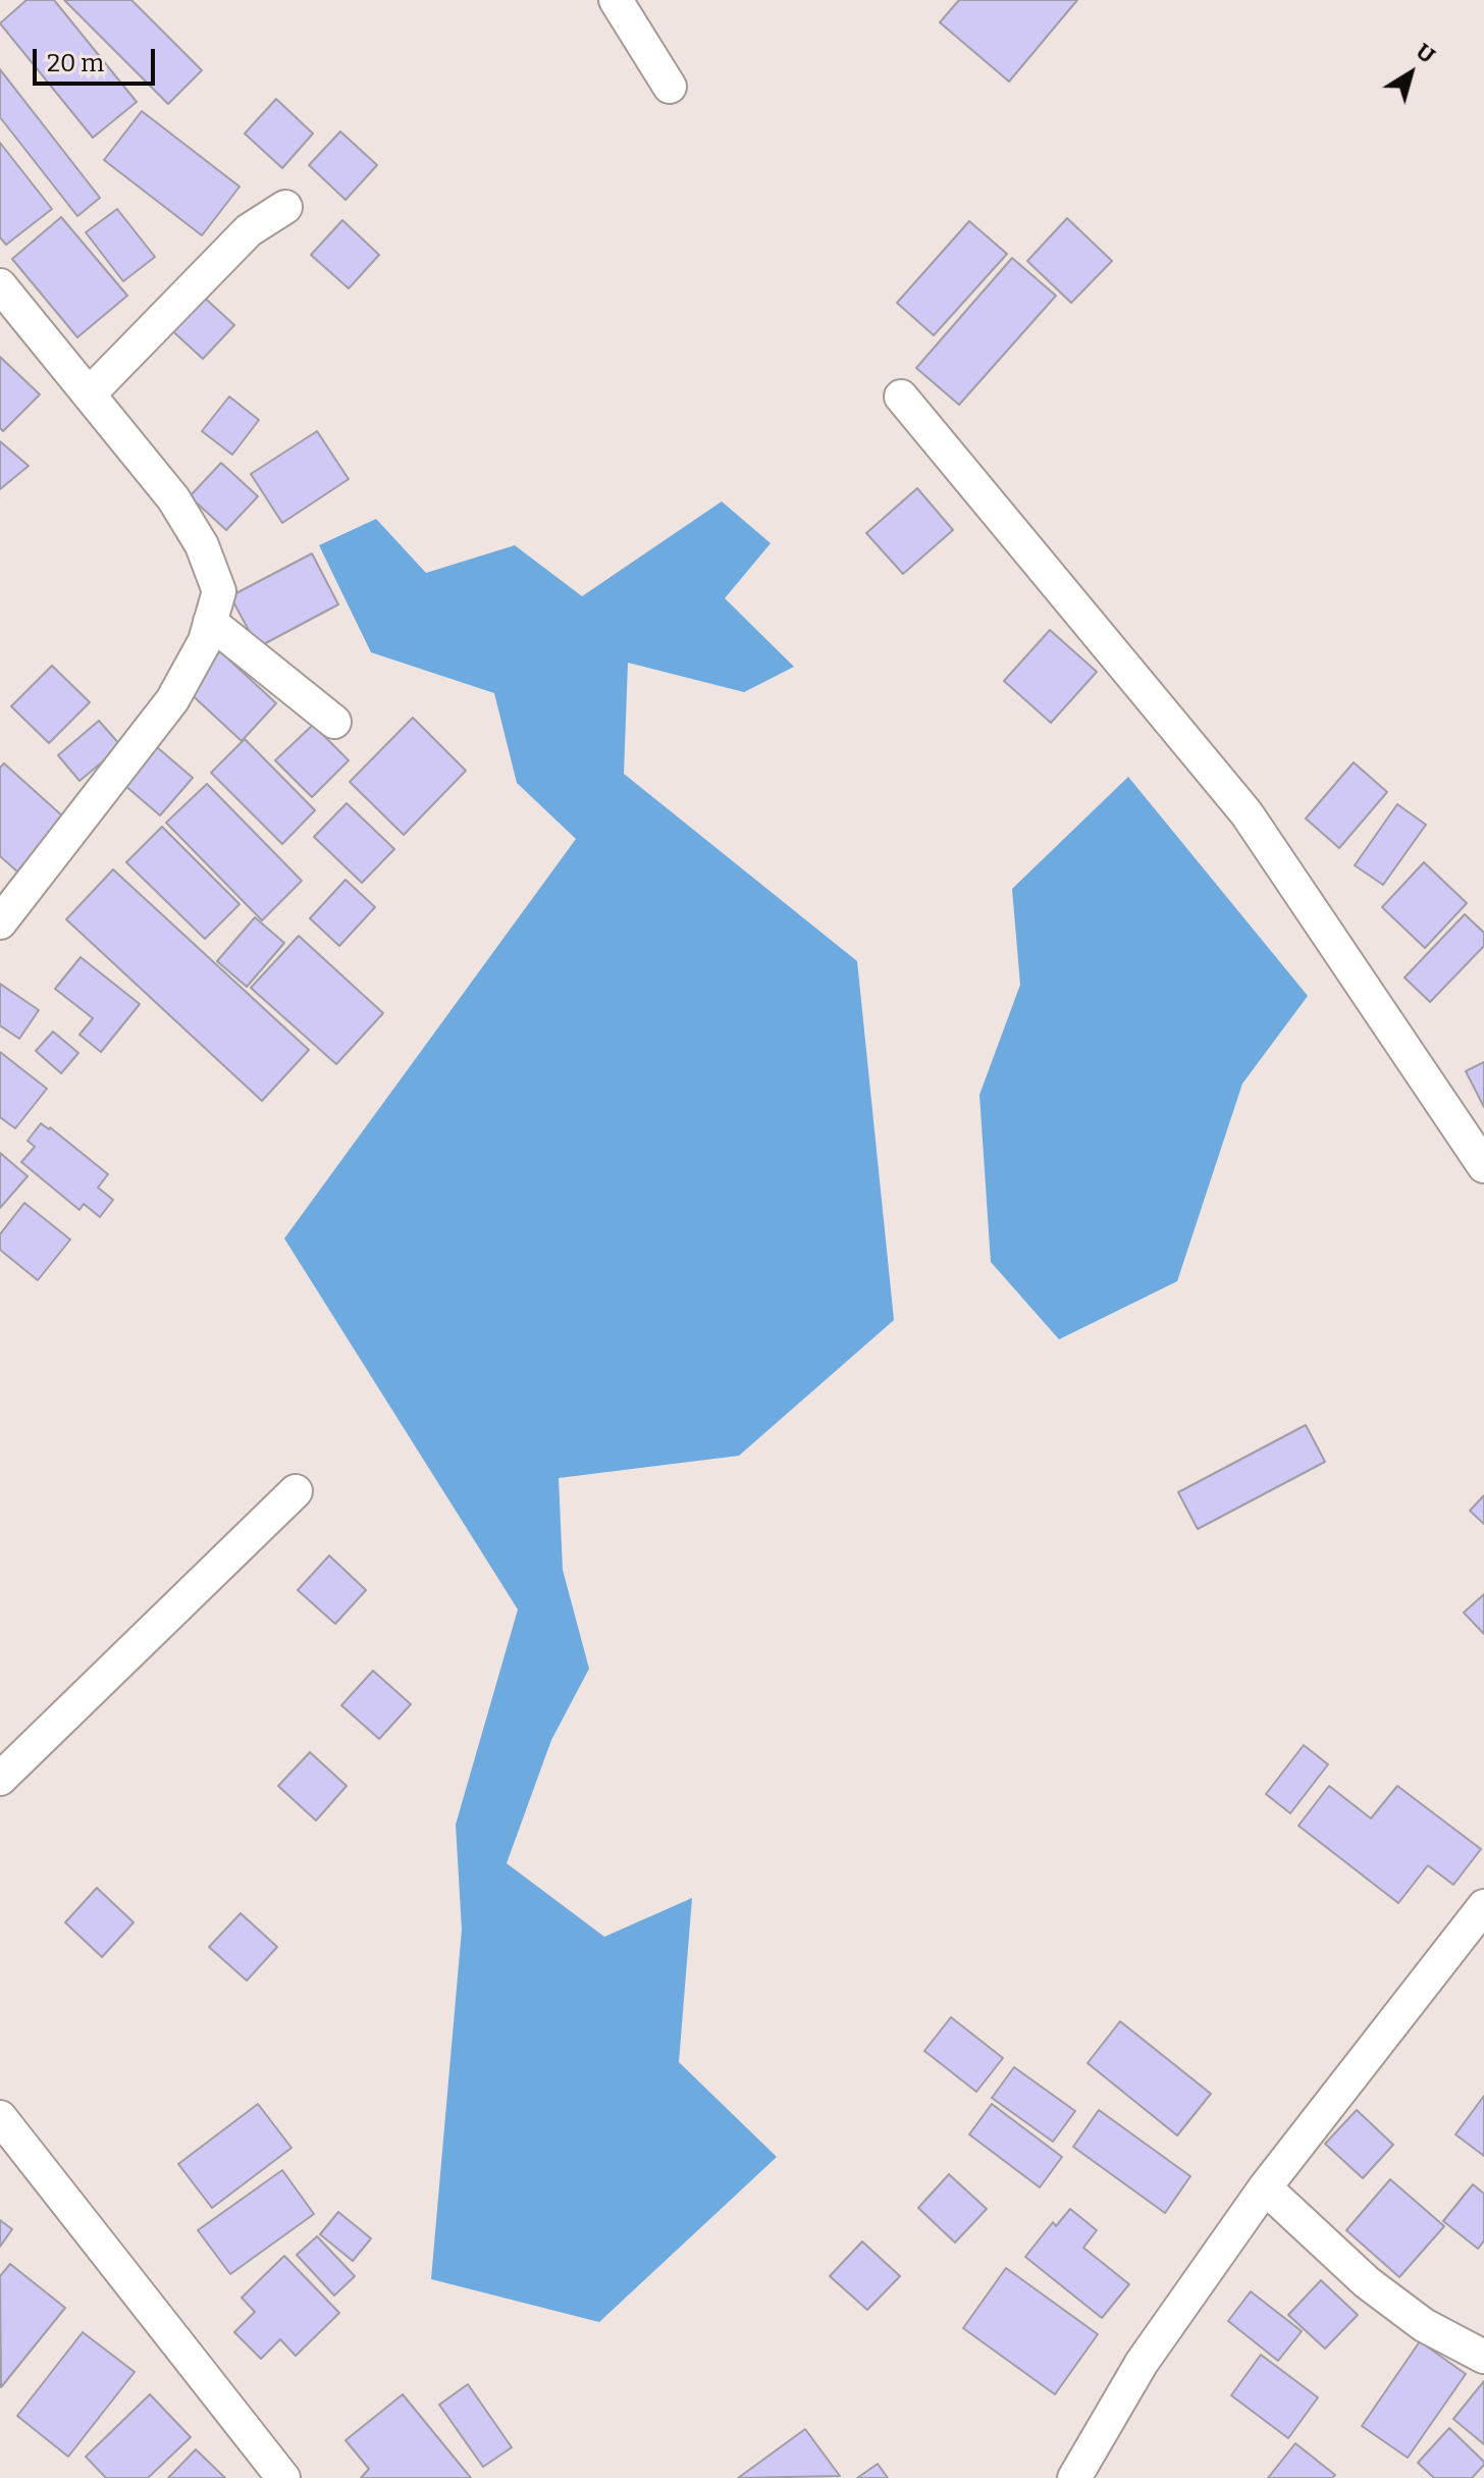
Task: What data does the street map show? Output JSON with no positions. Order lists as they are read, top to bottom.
{
  "scale_bar": "20 m",
  "north": "top right"
}
